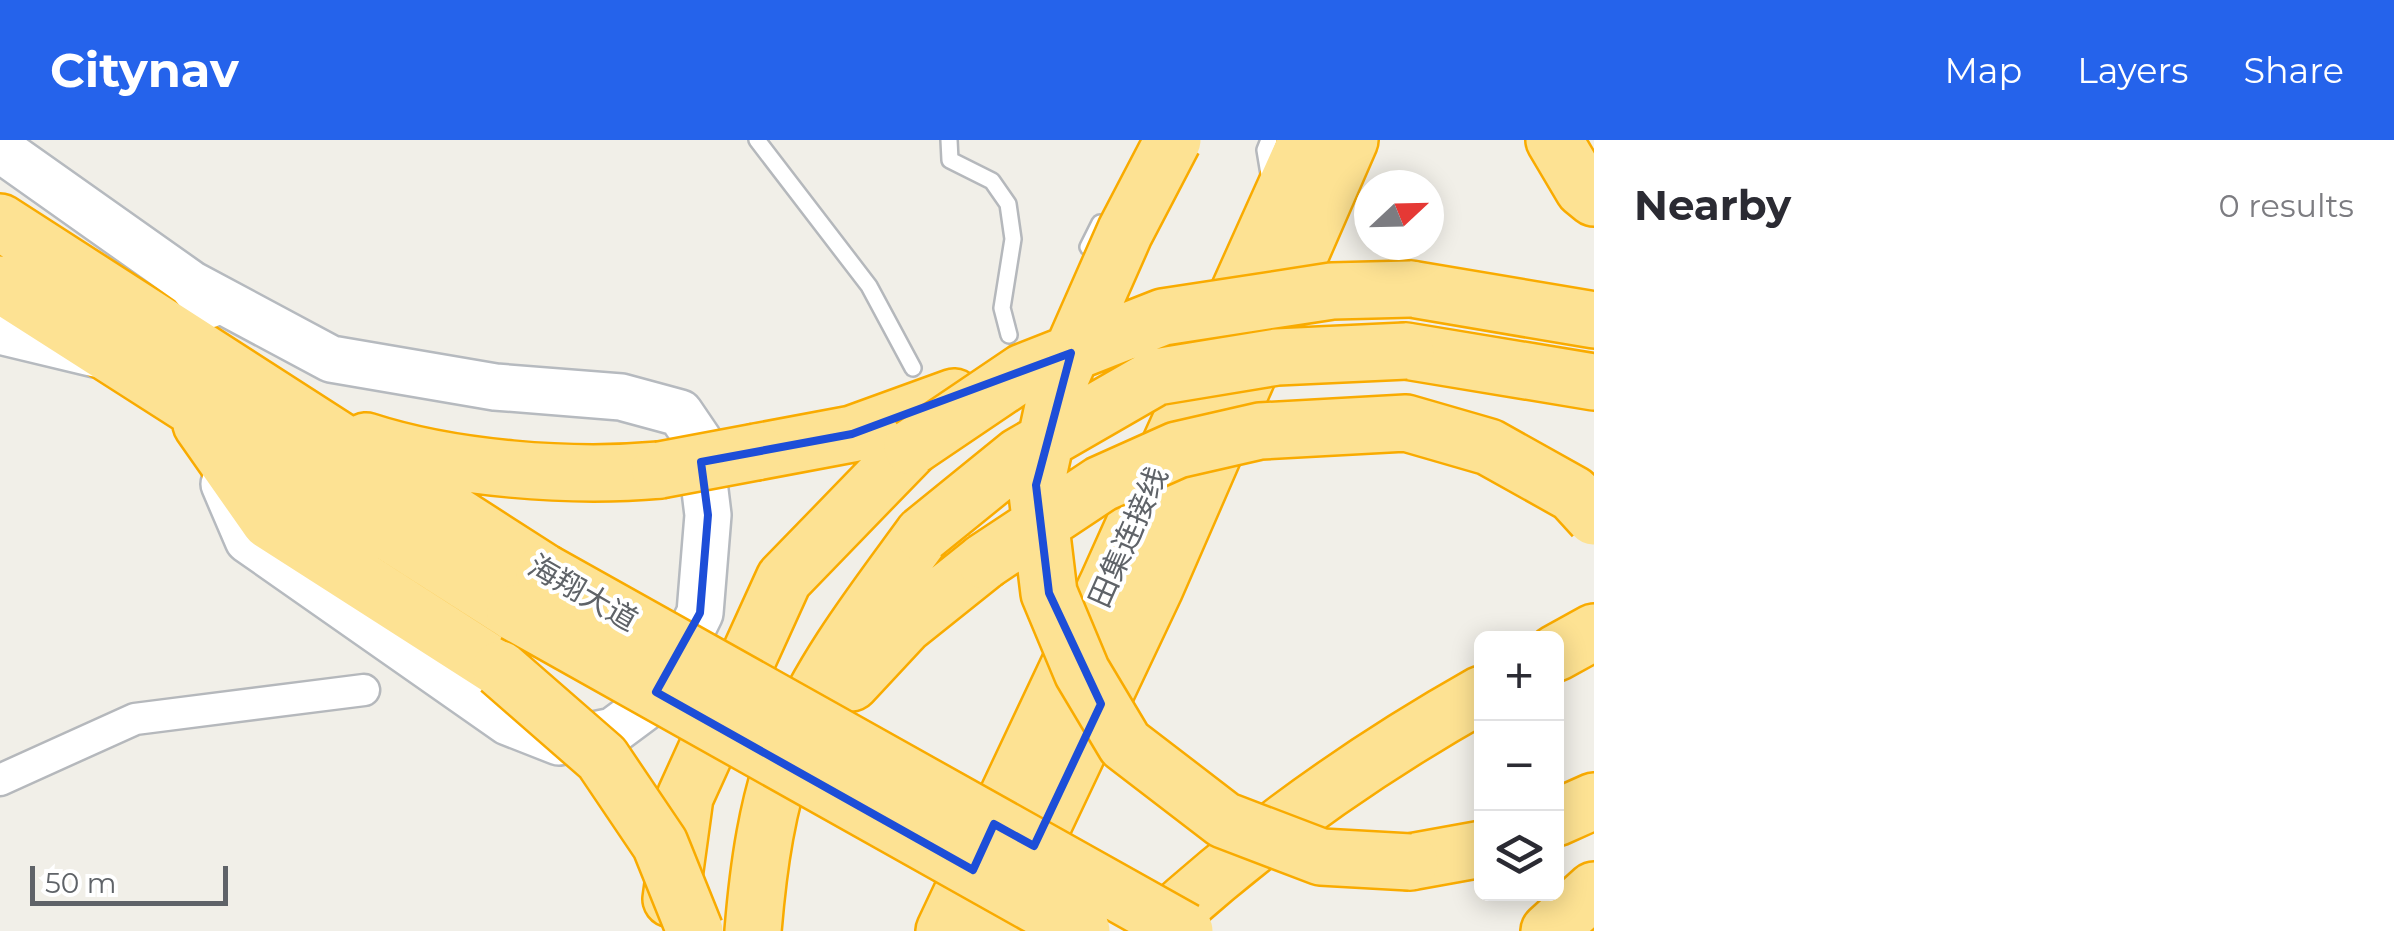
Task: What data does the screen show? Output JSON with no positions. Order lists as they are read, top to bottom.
{
  "streets": {
    "highway": ["田集连接线", "海翔大道"]
  },
  "scale_bar": "50 m",
  "north": "right",
  "page": {
    "header": "Citynav",
    "nav": ["Map", "Layers", "Share"],
    "heading": ["Nearby", "0 results"],
    "map_buttons": ["+", "−"],
    "scale": "50 m"
  }
}
